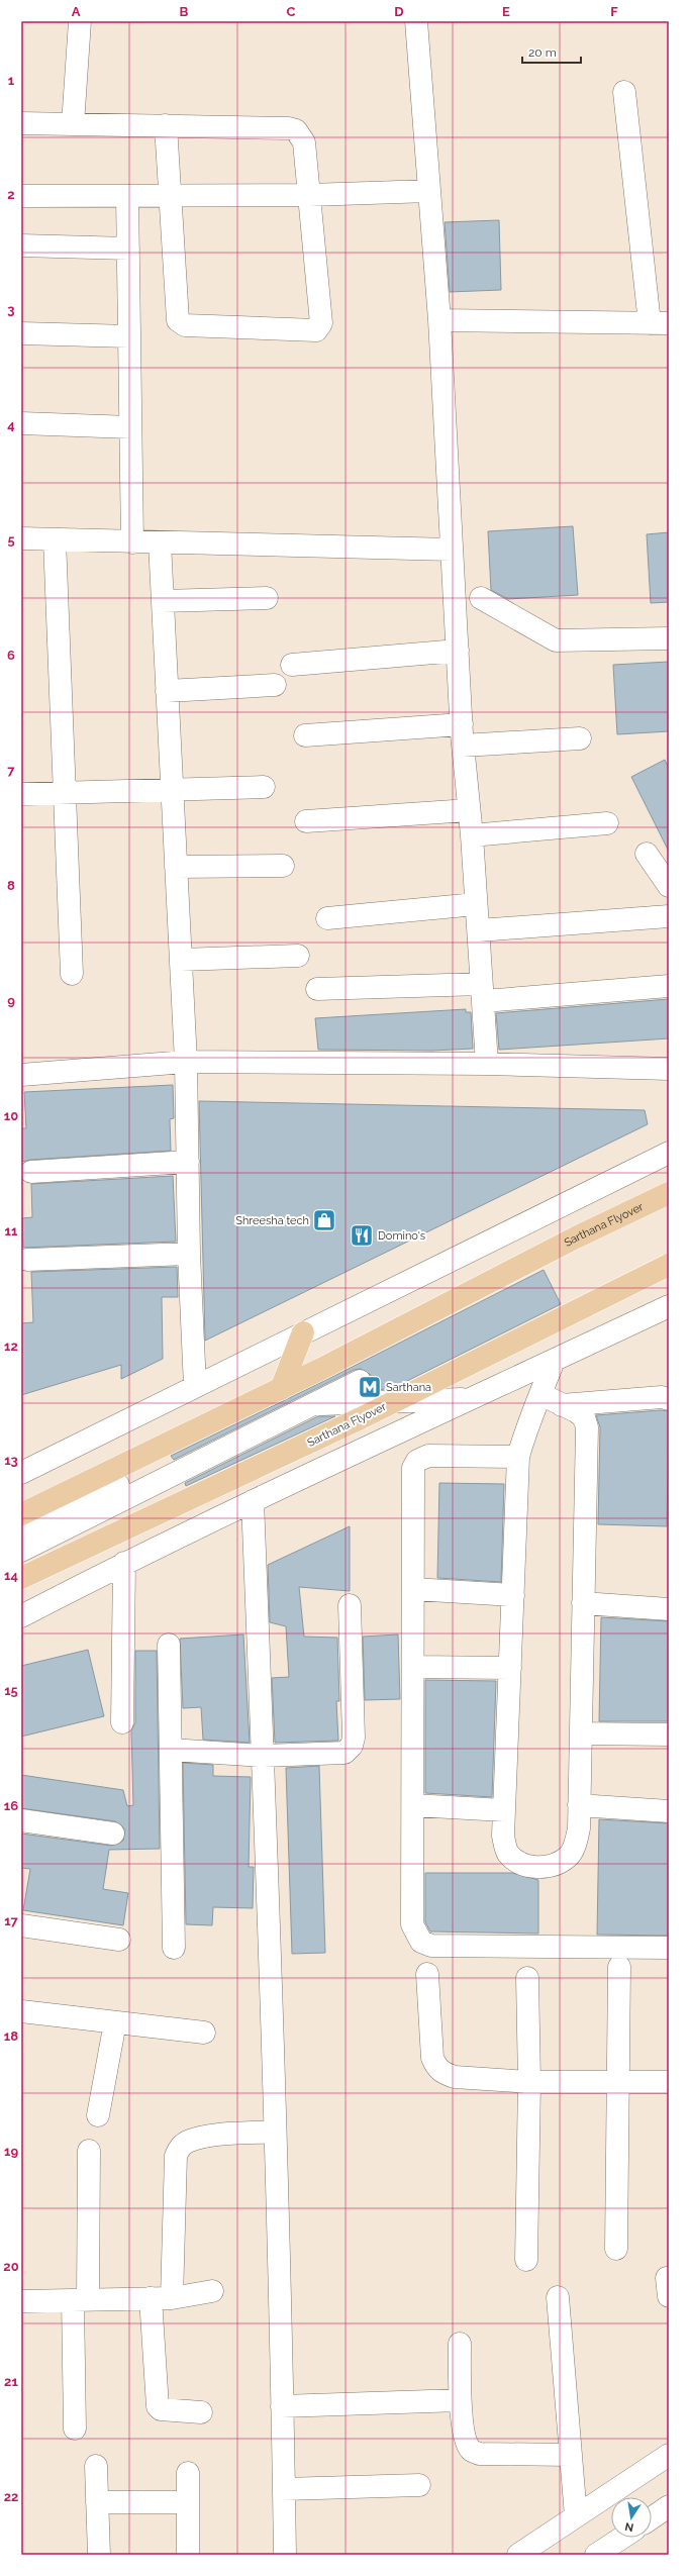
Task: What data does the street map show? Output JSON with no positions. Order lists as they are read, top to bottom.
{
  "streets": {
    "main road": ["Sarthana Flyover"]
  },
  "places": {
    "shop": ["Shreesha tech"],
    "restaurant": ["Domino's"],
    "metro station": ["Sarthana"]
  },
  "scale_bar": "20 m",
  "north": "bottom",
  "grid": {
    "columns": [
      "A",
      "B",
      "C",
      "D",
      "E",
      "F"
    ],
    "rows": [
      "1",
      "2",
      "3",
      "4",
      "5",
      "6",
      "7",
      "8",
      "9",
      "10",
      "11",
      "12",
      "13",
      "14",
      "15",
      "16",
      "17",
      "18",
      "19",
      "20",
      "21",
      "22"
    ]
  }
}
